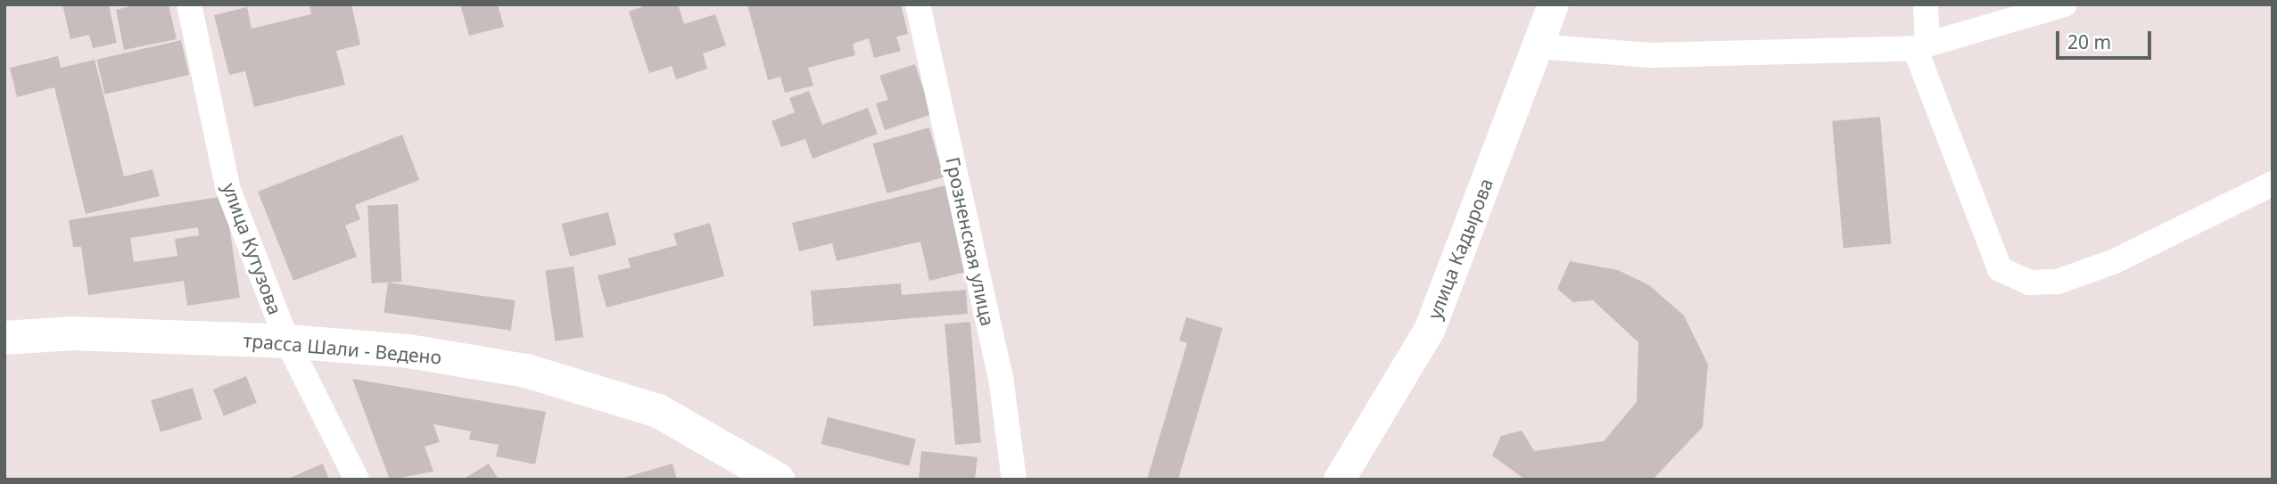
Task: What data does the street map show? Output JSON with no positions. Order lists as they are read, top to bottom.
{
  "streets": {
    "main road": ["трасса Шали - Ведено"],
    "street": ["Грозненская улица", "улица Кутузова", "улица Кадырова"]
  },
  "crossings": [
    ["улица Кутузова", "трасса Шали - Ведено"]
  ],
  "scale_bar": "20 m"
}
